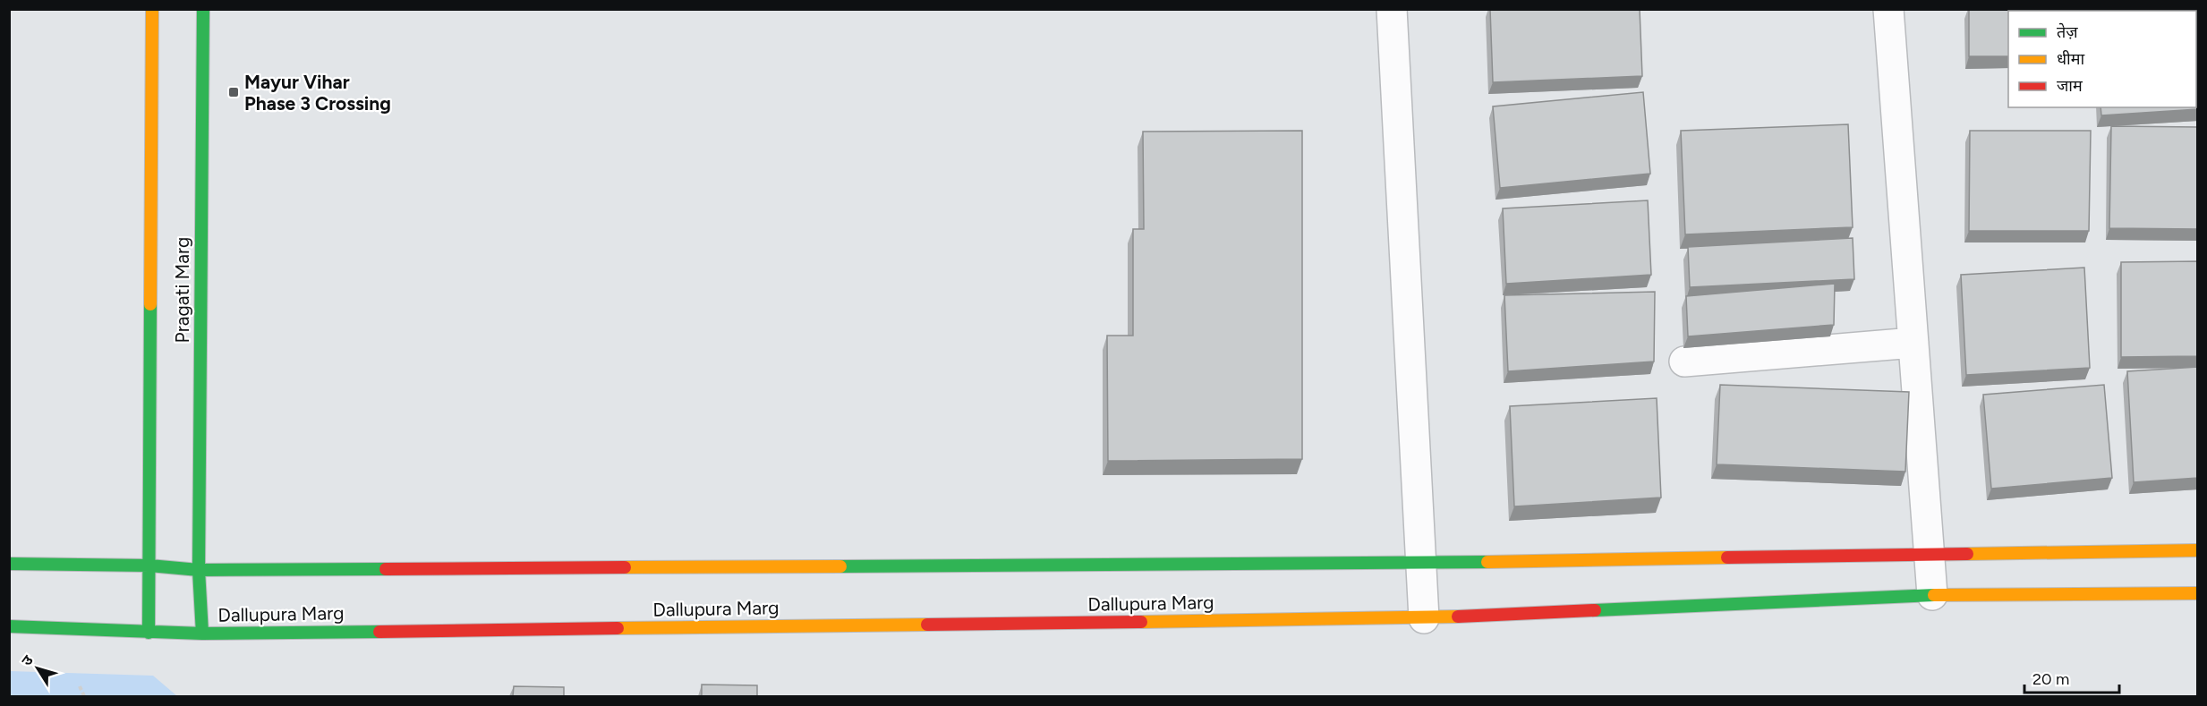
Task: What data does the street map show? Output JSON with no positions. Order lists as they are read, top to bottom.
{
  "streets": {
    "main road": ["Pragati Marg", "Dallupura Marg"]
  },
  "crossings": [
    ["Pragati Marg", "Dallupura Marg"]
  ],
  "places": {
    "transit": ["Mayur Vihar Phase 3 Crossing"]
  },
  "legend": ["तेज़", "धीमा", "जाम"],
  "scale_bar": "20 m",
  "north": "top left"
}
